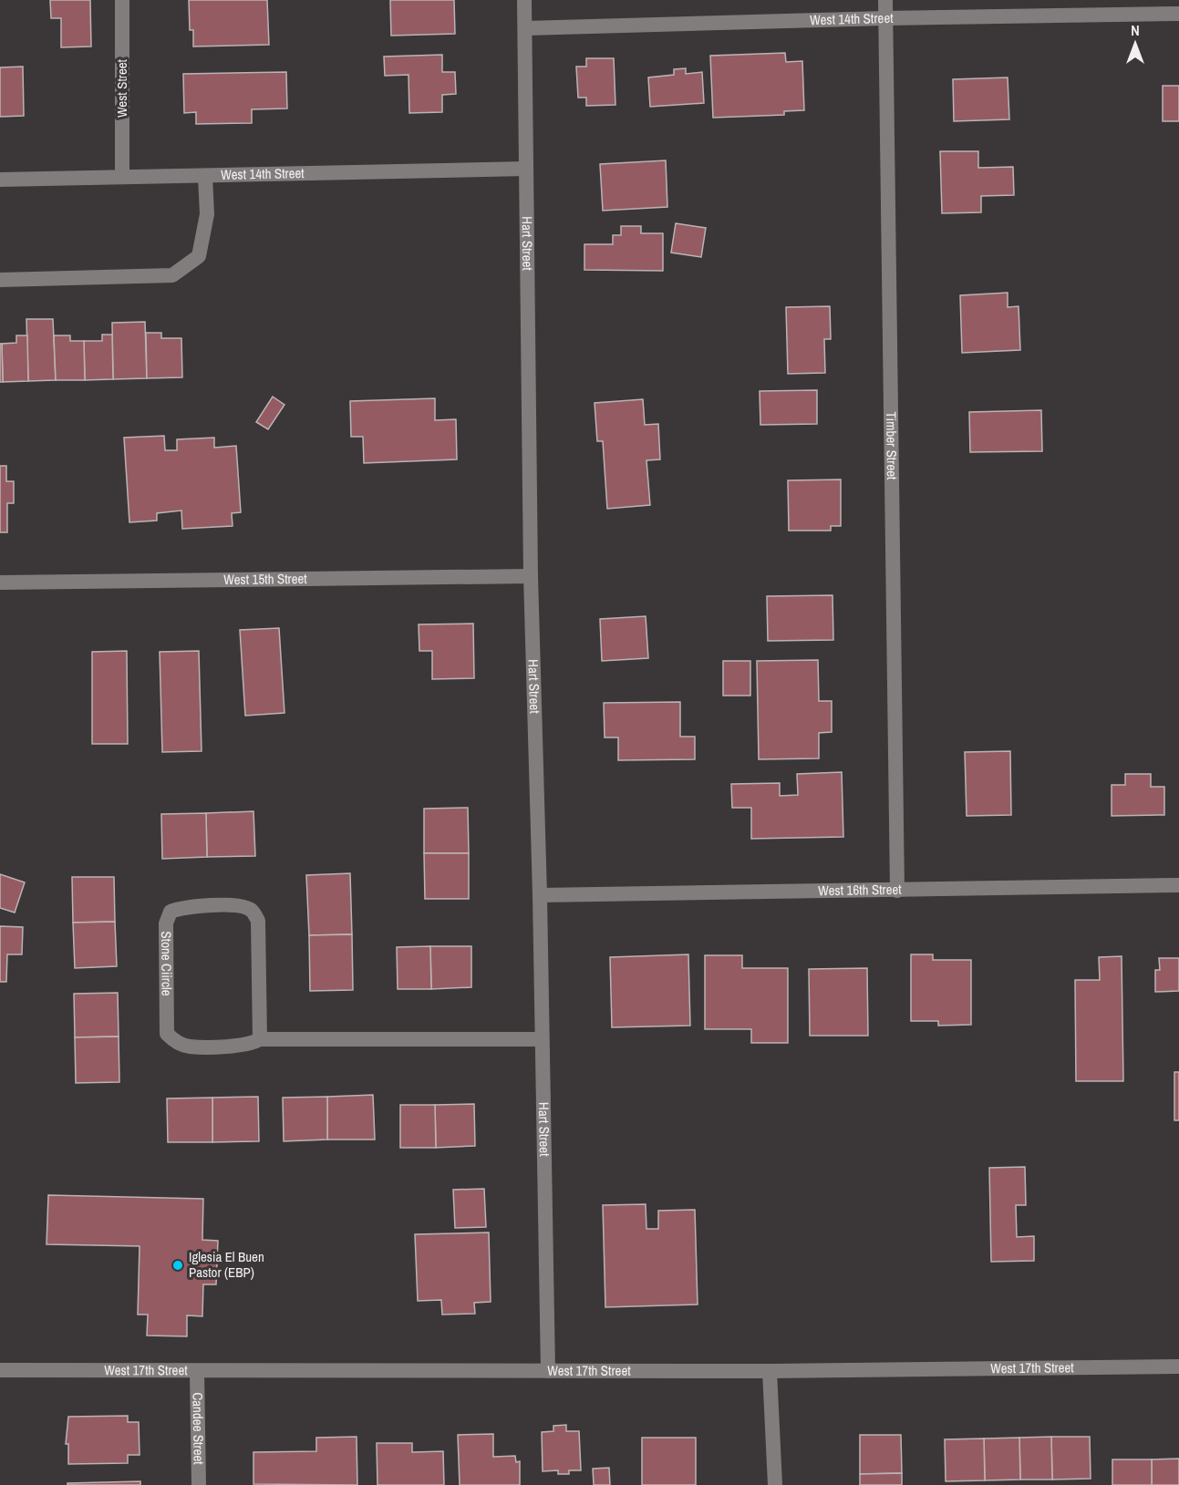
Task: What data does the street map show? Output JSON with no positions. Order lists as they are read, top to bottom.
{
  "streets": {
    "street": [
      "West 14th Street",
      "West Street",
      "Hart Street",
      "Timber Street",
      "West 15th Street",
      "West 16th Street",
      "Stone Ciircle",
      "West 17th Street",
      "Candee Street"
    ]
  },
  "crossings": [
    ["West 14th Street", "West Street"],
    ["West 14th Street", "Hart Street"],
    ["West 14th Street", "Timber Street"],
    ["Hart Street", "West 15th Street"],
    ["Hart Street", "West 16th Street"],
    ["Hart Street", "Stone Ciircle"],
    ["Hart Street", "West 17th Street"],
    ["Timber Street", "West 16th Street"],
    ["West 17th Street", "Candee Street"]
  ],
  "places": ["Iglesia El Buen Pastor (EBP)"],
  "north": "top"
}
